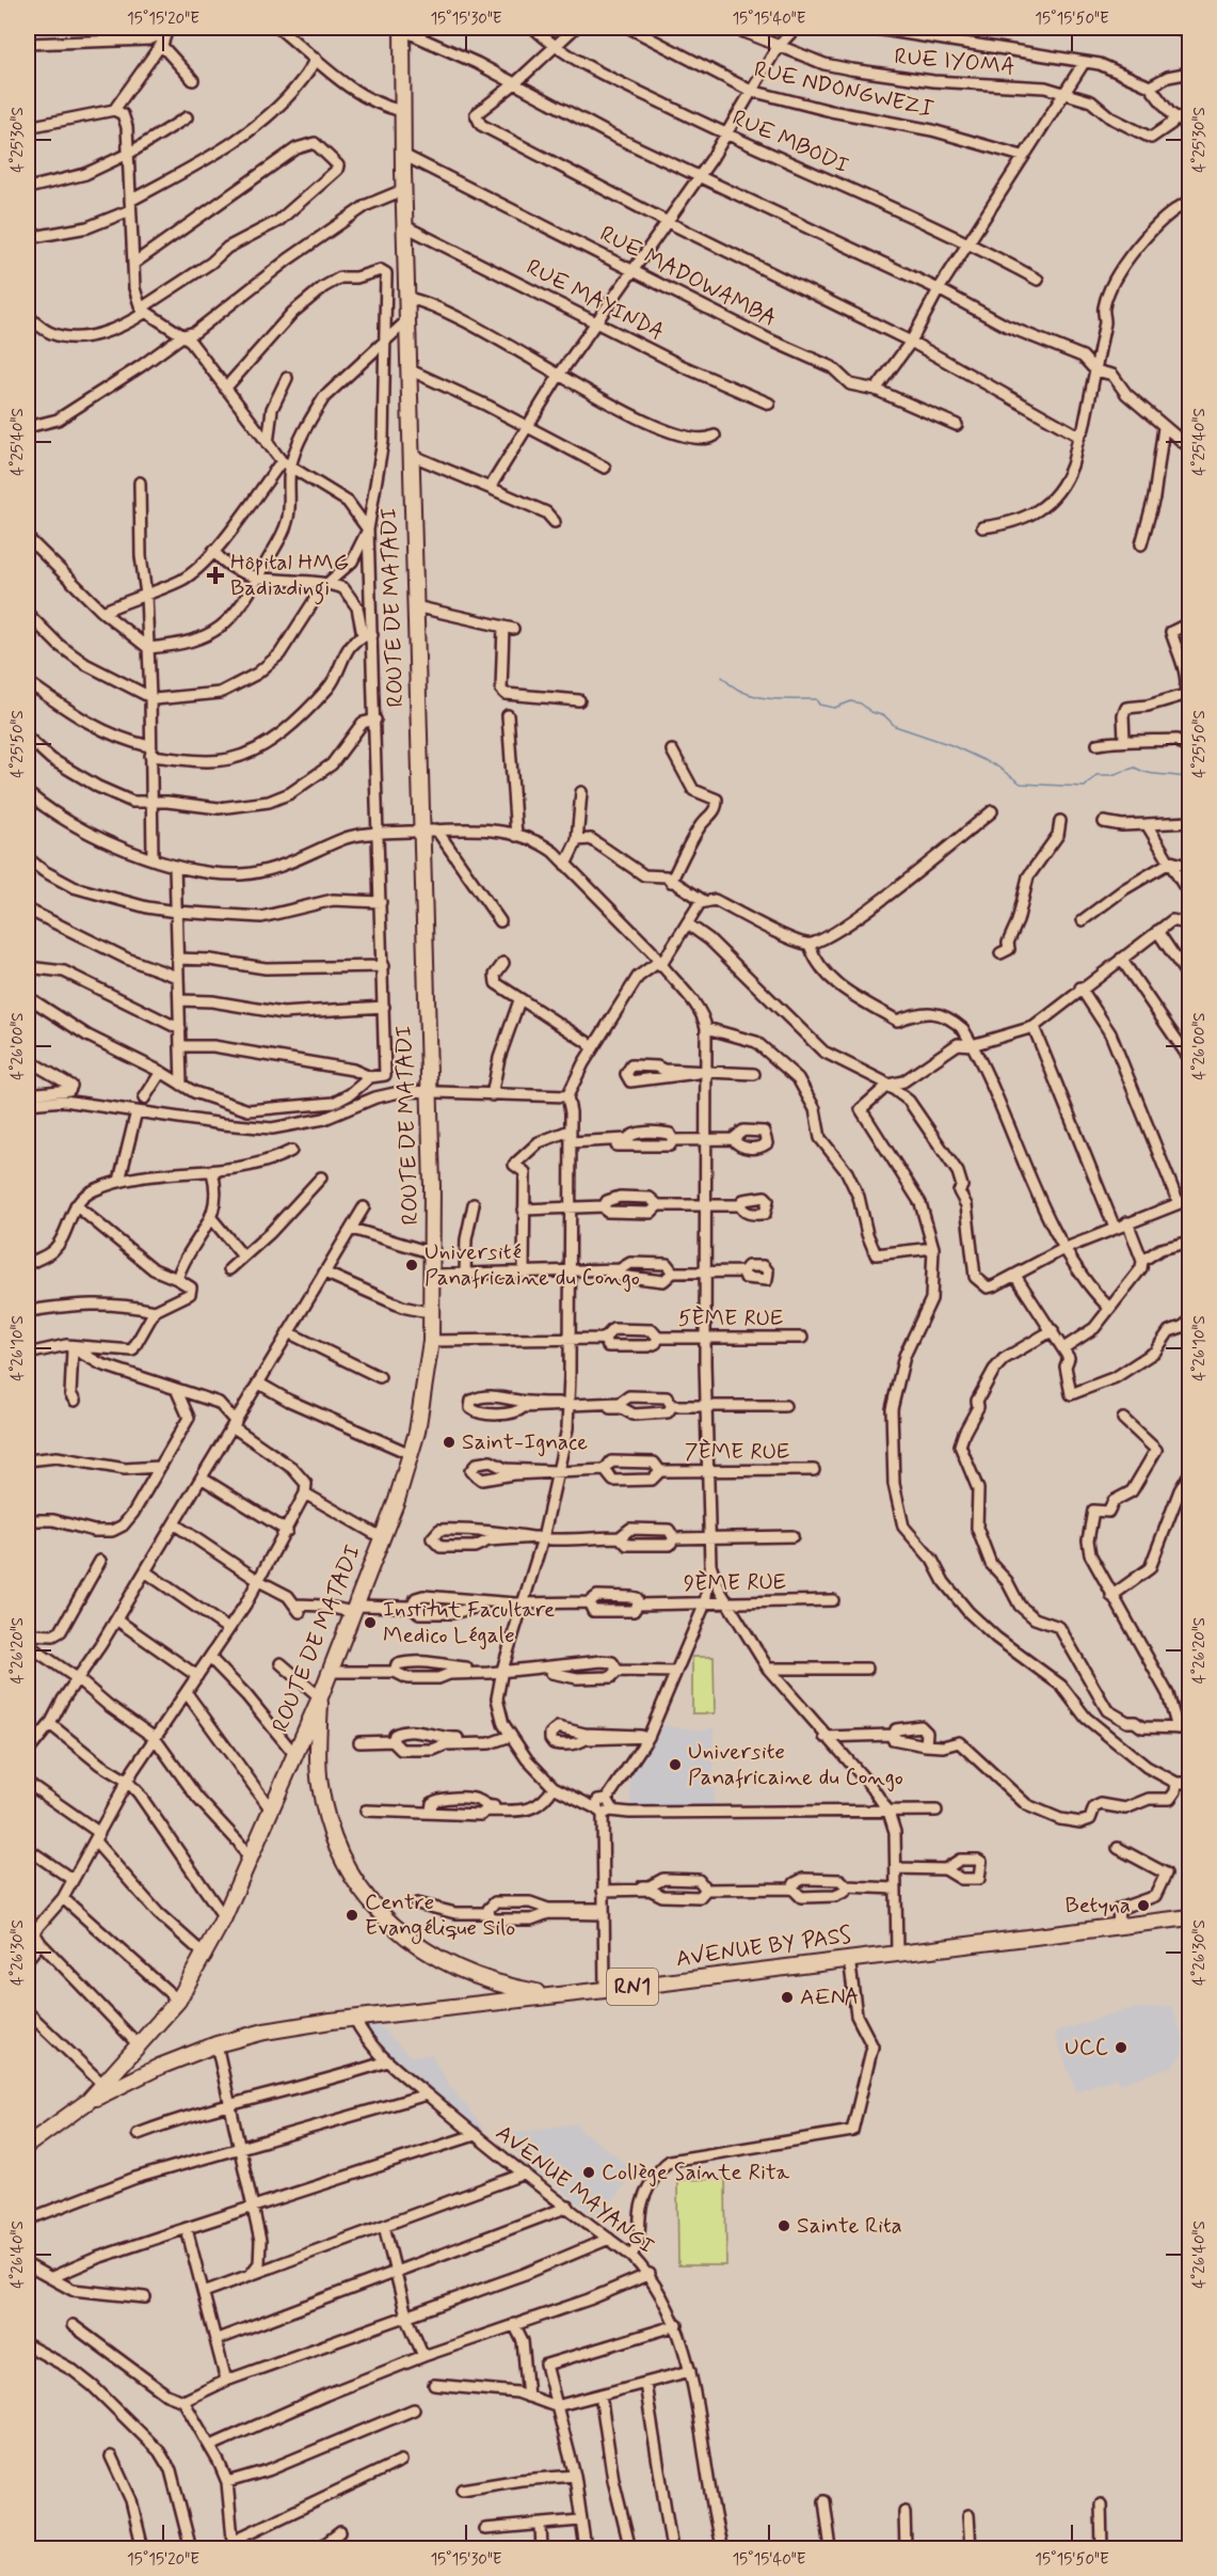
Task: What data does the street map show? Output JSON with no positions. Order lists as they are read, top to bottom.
{
  "streets": {
    "highway": ["ROUTE DE MATADI", "AVENUE BY PASS", "RN1"],
    "street": [
      "RUE IYOMA",
      "RUE NDONGWEZI",
      "RUE MBODI",
      "RUE MADOWAMBA",
      "RUE MAYINDA",
      "5ÈME RUE",
      "7ÈME RUE",
      "9ÈME RUE",
      "AVENUE MAYANGI"
    ]
  },
  "crossings": [
    ["RUE MADOWAMBA", "ROUTE DE MATADI"],
    ["RUE MAYINDA", "ROUTE DE MATADI"],
    ["ROUTE DE MATADI", "AVENUE BY PASS"],
    ["AVENUE BY PASS", "AVENUE MAYANGI"]
  ],
  "places": {
    "health": ["Hôpital HMG Badiadingi"],
    "other": [
      "Université Panafricaine du Congo",
      "Saint-Ignace",
      "Institut Facultare Medico Légale",
      "Universite Panafricaine du Congo",
      "Betyna",
      "Centre Evangélique Silo",
      "AENA",
      "UCC",
      "Collège Sainte Rita",
      "Sainte Rita"
    ]
  },
  "coordinates": [
    "15°15'20\"E",
    "15°15'30\"E",
    "15°15'40\"E",
    "15°15'50\"E",
    "4°25'30\"S",
    "4°25'40\"S",
    "4°25'50\"S",
    "4°26'00\"S",
    "4°26'10\"S",
    "4°26'20\"S",
    "4°26'30\"S",
    "4°26'40\"S"
  ]
}
